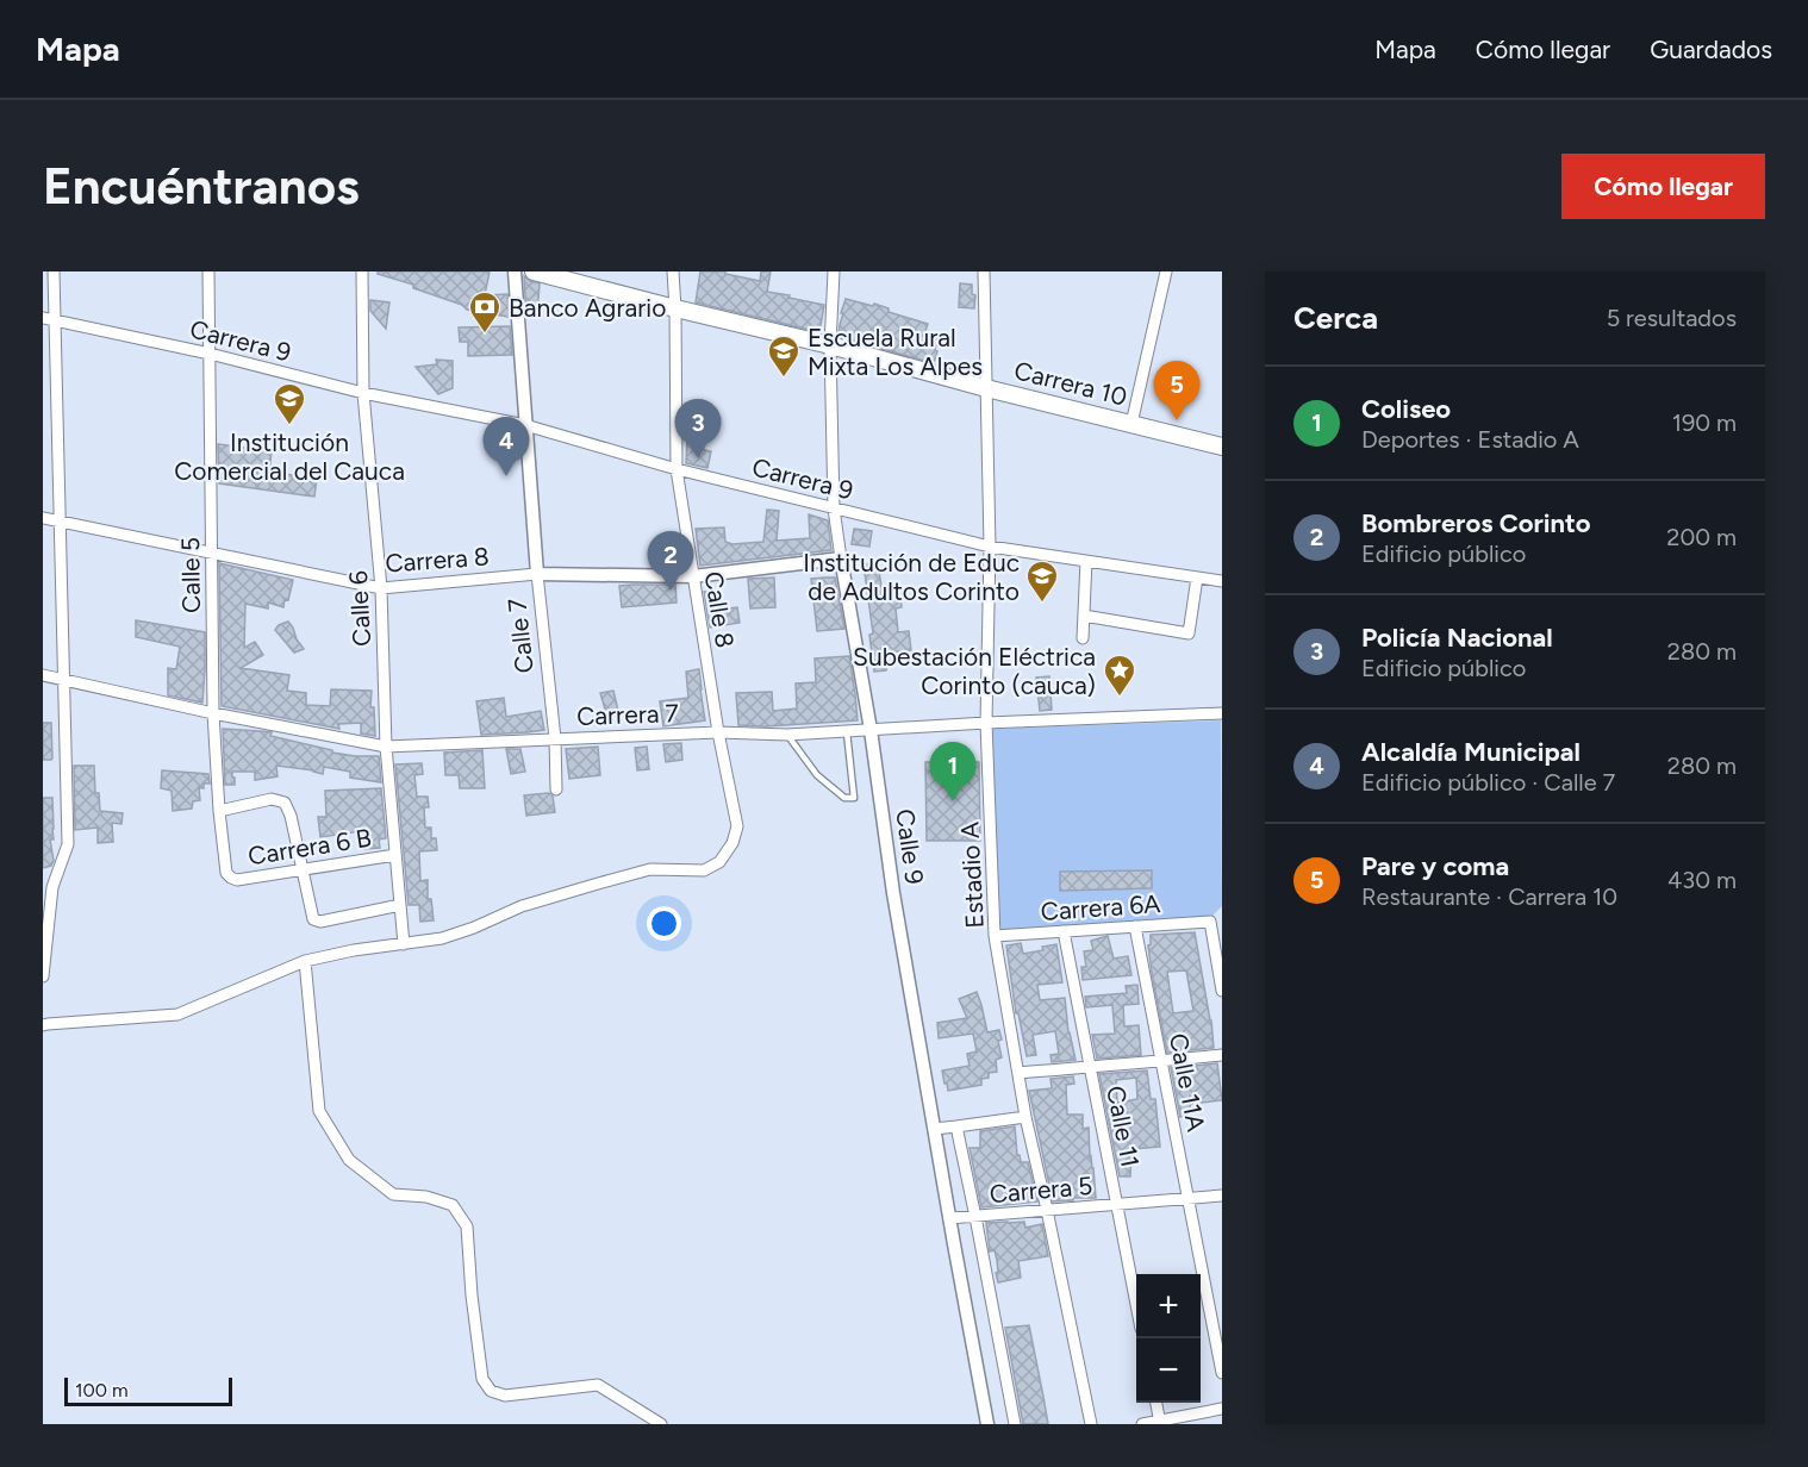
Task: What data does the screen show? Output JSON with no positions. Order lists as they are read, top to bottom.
{
  "streets": {
    "main road": ["Carrera 10"],
    "street": [
      "Carrera 9",
      "Carrera 8",
      "Calle 5",
      "Calle 6",
      "Calle 8",
      "Calle 7",
      "Carrera 7",
      "Carrera 6 B",
      "Calle 9",
      "Estadio A",
      "Carrera 6A",
      "Calle 11A",
      "Calle 11",
      "Carrera 5"
    ]
  },
  "crossings": [
    ["Carrera 9", "Calle 5"],
    ["Carrera 9", "Calle 6"],
    ["Carrera 9", "Calle 8"],
    ["Carrera 9", "Calle 7"],
    ["Carrera 9", "Calle 9"],
    ["Carrera 9", "Estadio A"],
    ["Carrera 10", "Calle 8"],
    ["Carrera 10", "Calle 9"],
    ["Carrera 10", "Estadio A"],
    ["Carrera 8", "Calle 5"],
    ["Carrera 8", "Calle 6"],
    ["Carrera 8", "Calle 8"],
    ["Carrera 8", "Calle 7"],
    ["Carrera 8", "Calle 9"],
    ["Calle 5", "Carrera 7"],
    ["Calle 5", "Carrera 6 B"],
    ["Calle 6", "Calle 8"],
    ["Calle 6", "Carrera 7"],
    ["Calle 6", "Carrera 6 B"],
    ["Calle 8", "Carrera 7"],
    ["Calle 7", "Carrera 7"],
    ["Carrera 7", "Calle 9"],
    ["Carrera 7", "Estadio A"],
    ["Calle 9", "Carrera 5"],
    ["Estadio A", "Carrera 6A"],
    ["Estadio A", "Carrera 5"],
    ["Carrera 6A", "Calle 11A"],
    ["Carrera 6A", "Calle 11"],
    ["Calle 11A", "Carrera 5"],
    ["Calle 11", "Carrera 5"]
  ],
  "places": {
    "bank": ["Banco Agrario"],
    "school or university": ["Escuela Rural Mixta Los Alpes", "Institución Comercial del Cauca", "Institución de Educ de Adultos Corinto"],
    "place": ["Subestación Eléctrica Corinto (cauca)"]
  },
  "scale_bar": "100 m",
  "page": {
    "header": "Mapa",
    "nav": ["Mapa", "Cómo llegar", "Guardados"],
    "buttons": "Cómo llegar",
    "title": "Encuéntranos",
    "heading": ["Cerca", "5 resultados"],
    "pins": [
      "5",
      "3",
      "4",
      "2",
      "1"
    ],
    "list": [
      {
        "mark": "1",
        "name": "Coliseo",
        "note": "Deportes · Estadio A",
        "value": "190 m"
      },
      {
        "mark": "2",
        "name": "Bombreros Corinto",
        "note": "Edificio público",
        "value": "200 m"
      },
      {
        "mark": "3",
        "name": "Policía Nacional",
        "note": "Edificio público",
        "value": "280 m"
      },
      {
        "mark": "4",
        "name": "Alcaldía Municipal",
        "note": "Edificio público · Calle 7",
        "value": "280 m"
      },
      {
        "mark": "5",
        "name": "Pare y coma",
        "note": "Restaurante · Carrera 10",
        "value": "430 m"
      }
    ],
    "map_buttons": ["+", "−"],
    "scale": "100 m"
  }
}
